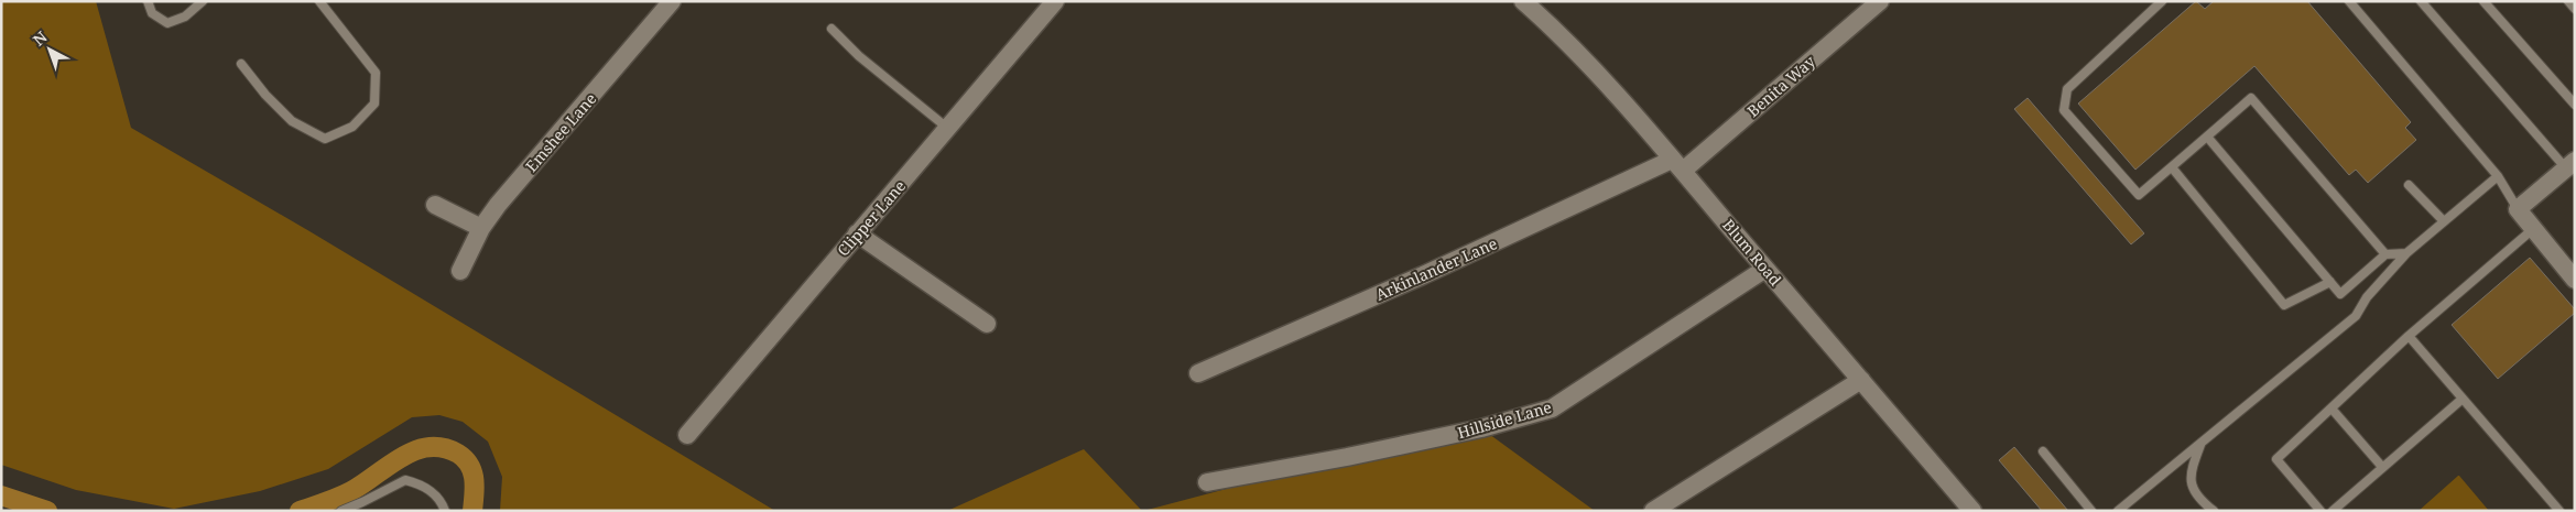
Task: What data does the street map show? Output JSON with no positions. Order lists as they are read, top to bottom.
{
  "streets": {
    "street": [
      "Benita Way",
      "Emshee Lane",
      "Clipper Lane",
      "Blum Road",
      "Arkinlander Lane",
      "Hillside Lane"
    ]
  },
  "crossings": [
    ["Benita Way", "Blum Road"],
    ["Benita Way", "Arkinlander Lane"],
    ["Blum Road", "Arkinlander Lane"],
    ["Blum Road", "Hillside Lane"]
  ],
  "north": "top left"
}
